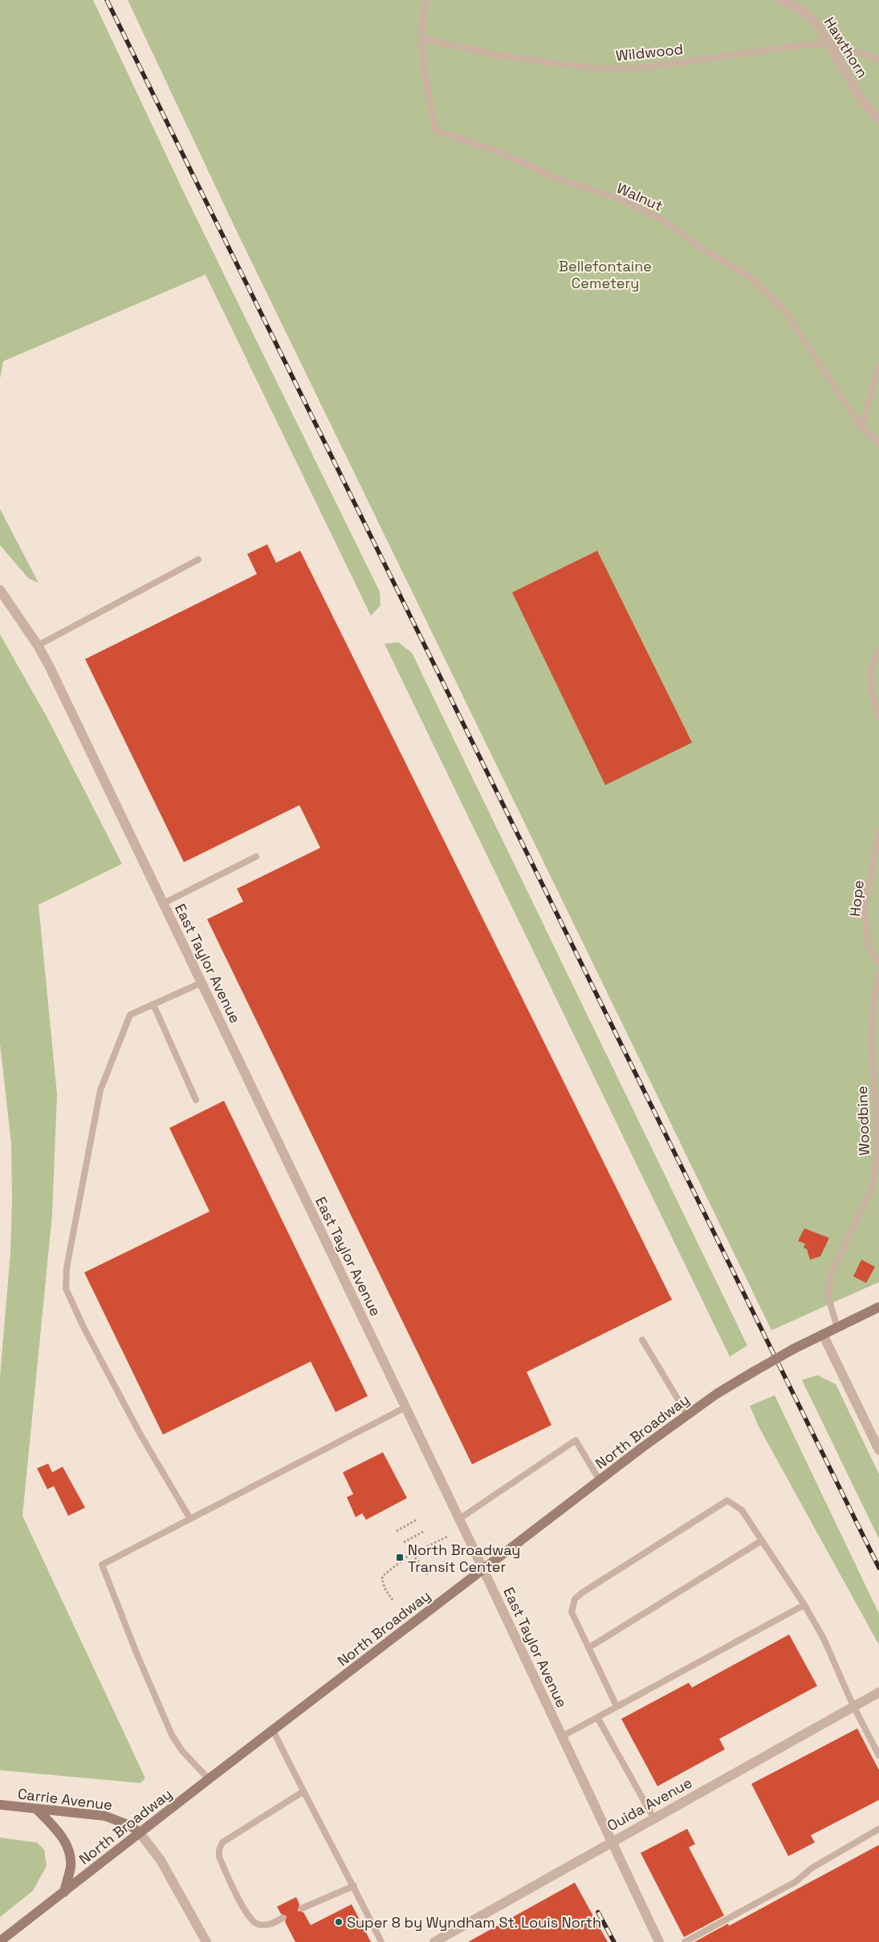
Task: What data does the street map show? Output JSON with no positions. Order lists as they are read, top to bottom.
{
  "streets": {
    "main road": ["North Broadway", "Carrie Avenue"],
    "street": ["Hawthorn", "East Taylor Avenue", "Ouida Avenue"],
    "lane": [
      "Wildwood",
      "Walnut",
      "Hope",
      "Woodbine"
    ]
  },
  "crossings": [
    ["Hawthorn", "Wildwood"],
    ["Wildwood", "Walnut"],
    ["East Taylor Avenue", "North Broadway"],
    ["East Taylor Avenue", "Ouida Avenue"],
    ["Woodbine", "North Broadway"],
    ["North Broadway", "Carrie Avenue"]
  ],
  "parks": ["Bellefontaine Cemetery"],
  "places": {
    "transit": ["North Broadway Transit Center"],
    "other": ["Super 8 by Wyndham St. Louis North"]
  }
}
